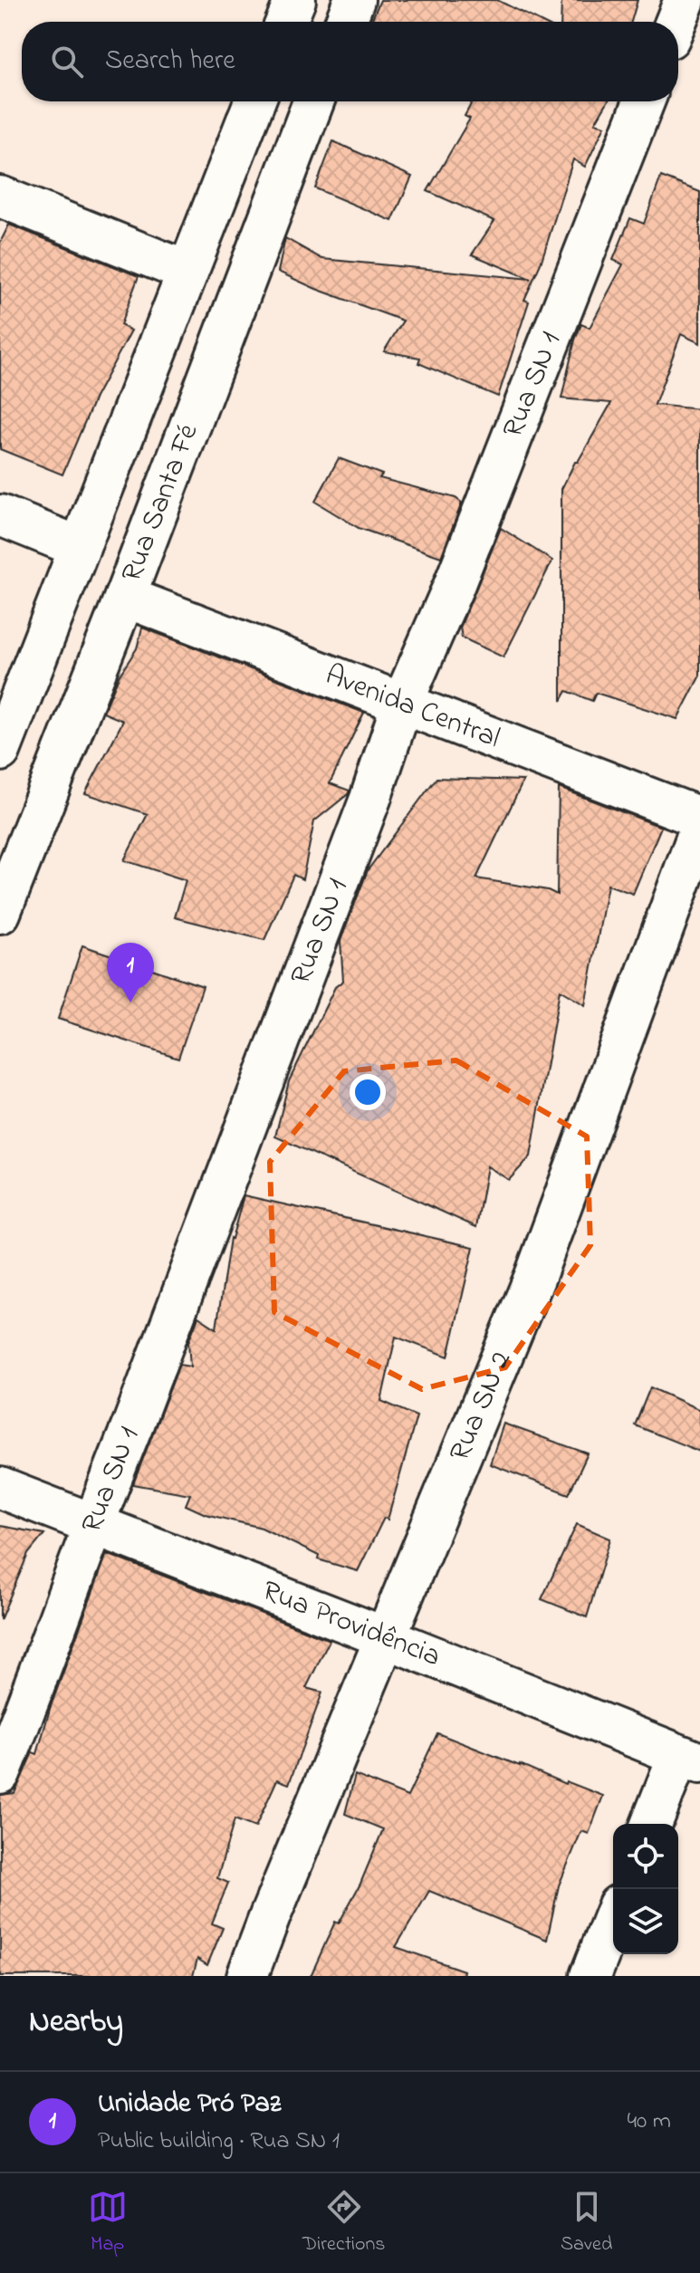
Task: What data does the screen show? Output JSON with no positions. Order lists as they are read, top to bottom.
{
  "streets": {
    "street": [
      "Rua SN 1",
      "Rua Santa Fé",
      "Avenida Central",
      "Rua SN 2",
      "Rua Providência"
    ]
  },
  "crossings": [
    ["Rua SN 1", "Avenida Central"],
    ["Rua SN 1", "Rua Providência"],
    ["Rua Santa Fé", "Avenida Central"],
    ["Rua SN 2", "Rua Providência"]
  ],
  "page": {
    "search": "Search here",
    "pins": "1",
    "heading": "Nearby",
    "list": [
      {
        "mark": "1",
        "name": "Unidade Pró Paz",
        "note": "Public building · Rua SN 1",
        "value": "40 m"
      }
    ],
    "nav": ["Map", "Directions", "Saved"]
  }
}
